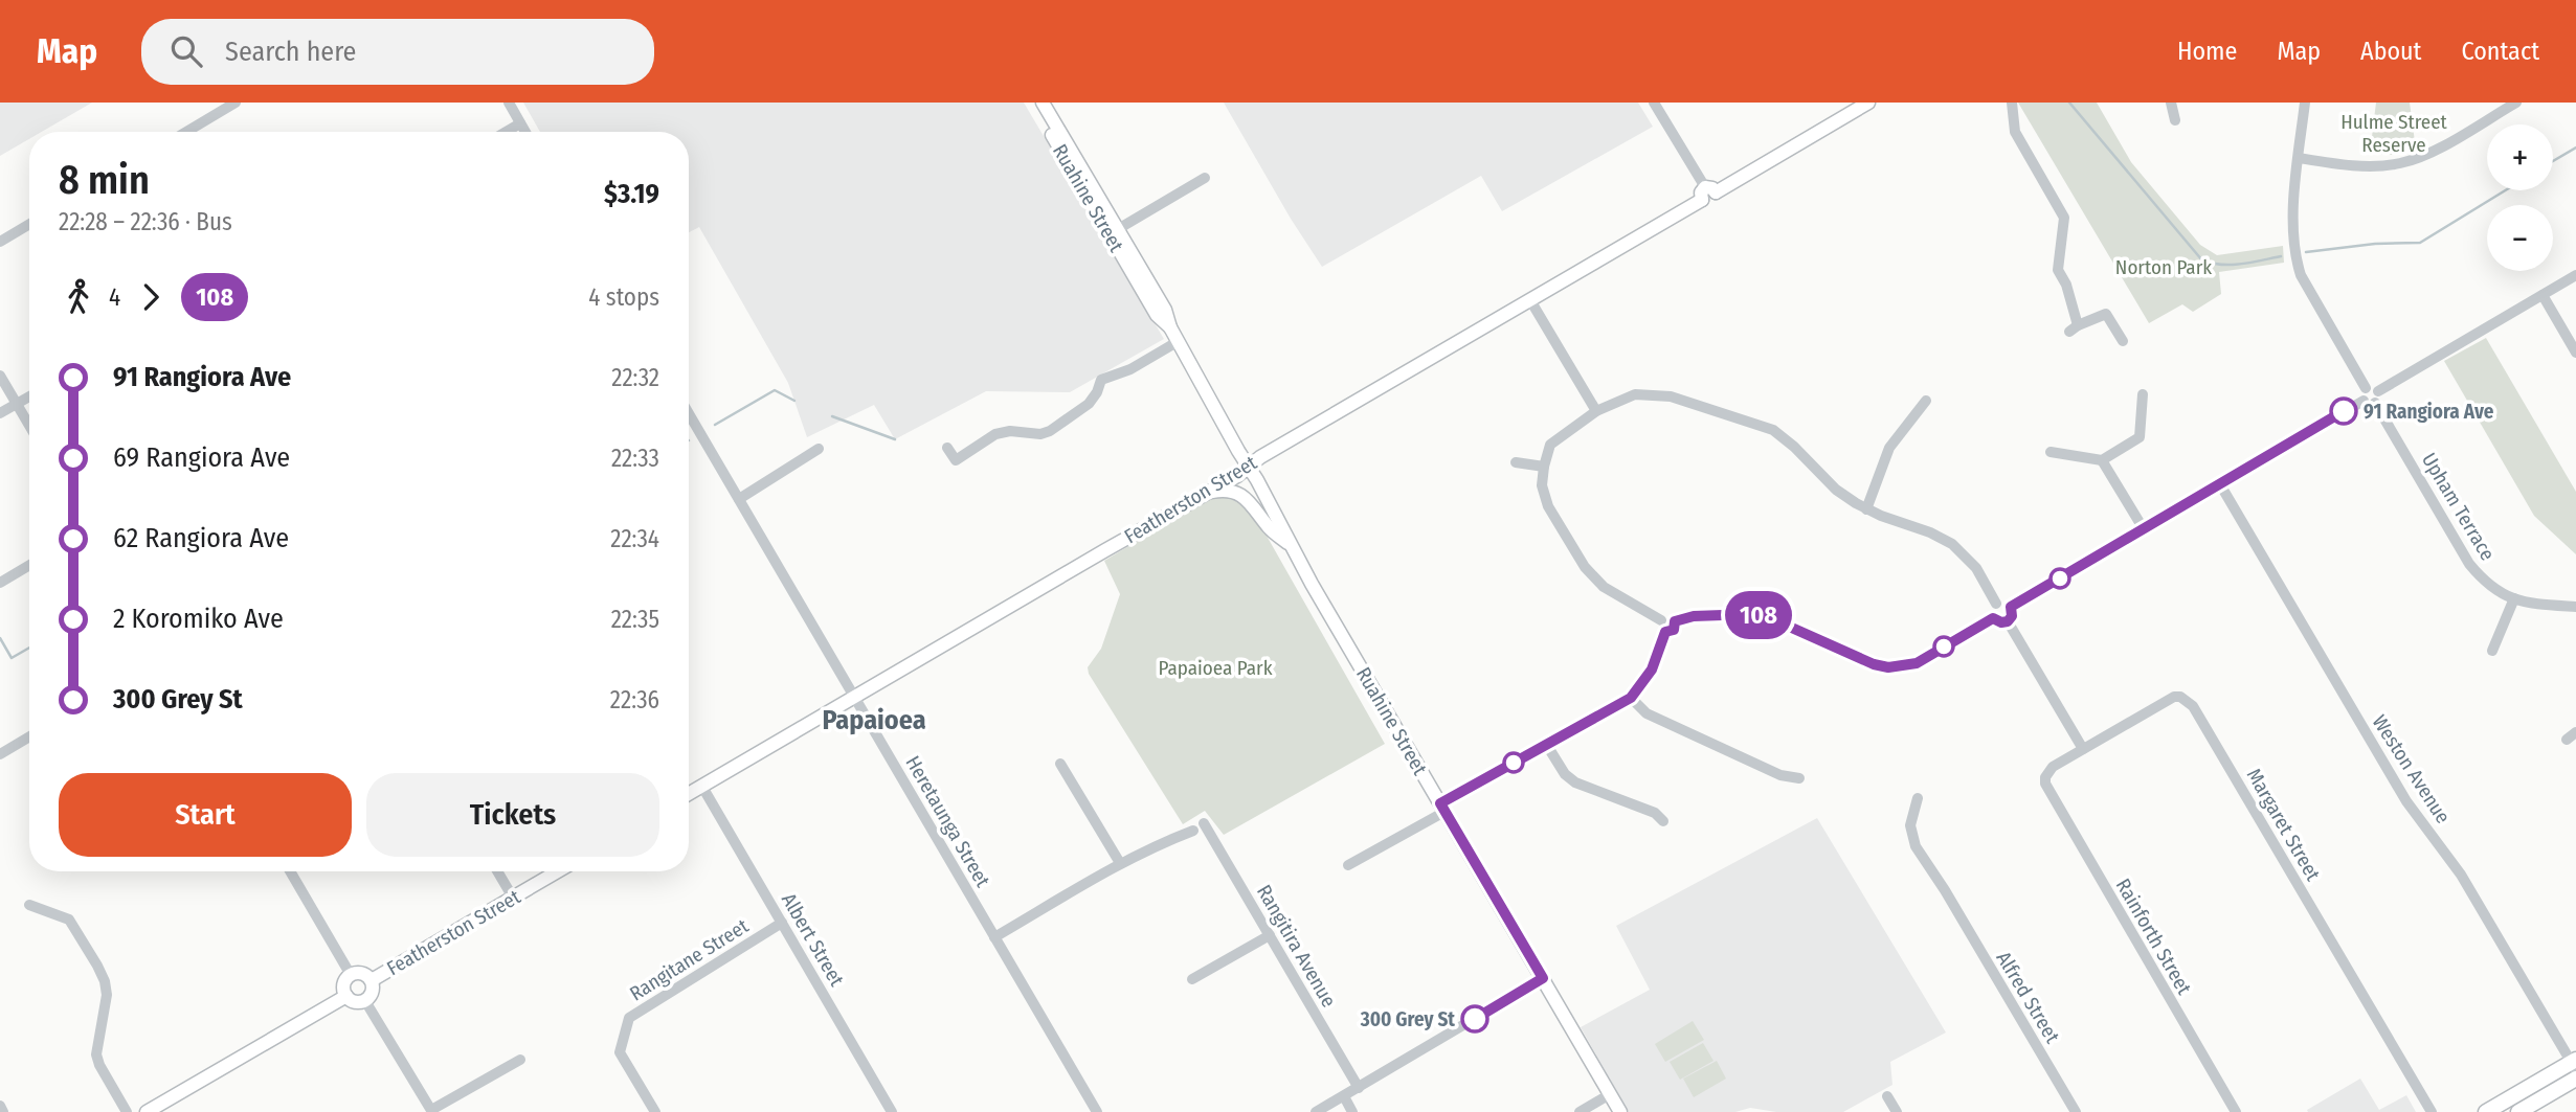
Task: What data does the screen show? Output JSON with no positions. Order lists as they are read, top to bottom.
{
  "streets": {
    "main road": ["Ruahine Street", "Featherston Street"],
    "street": [
      "Upham Terrace",
      "Weston Avenue",
      "Heretaunga Street",
      "Margaret Street",
      "Rainforth Street",
      "Albert Street",
      "Rangitira Avenue",
      "Rangitane Street",
      "Alfred Street"
    ]
  },
  "crossings": [
    ["Ruahine Street", "Featherston Street"],
    ["Featherston Street", "Heretaunga Street"],
    ["Featherston Street", "Albert Street"],
    ["Margaret Street", "Rainforth Street"],
    ["Albert Street", "Rangitane Street"]
  ],
  "districts": ["Papaioea"],
  "parks": ["Hulme Street Reserve", "Norton Park", "Papaioea Park"],
  "places": ["91 Rangiora Ave", "300 Grey St"],
  "lines": ["bus line 108"],
  "page": {
    "header": "Map",
    "search": "Search here",
    "nav": [
      "Home",
      "Map",
      "About",
      "Contact"
    ],
    "on_map": "108",
    "map_buttons": ["+", "−"],
    "heading": ["8 min", "22:28 – 22:36 · Bus", "$3.19"],
    "legs": ["4", "108", "4 stops"],
    "list": [
      {
        "name": "91 Rangiora Ave",
        "value": "22:32"
      },
      {
        "name": "69 Rangiora Ave",
        "value": "22:33"
      },
      {
        "name": "62 Rangiora Ave",
        "value": "22:34"
      },
      {
        "name": "2 Koromiko Ave",
        "value": "22:35"
      },
      {
        "name": "300 Grey St",
        "value": "22:36"
      }
    ],
    "buttons": ["Start", "Tickets"]
  }
}
